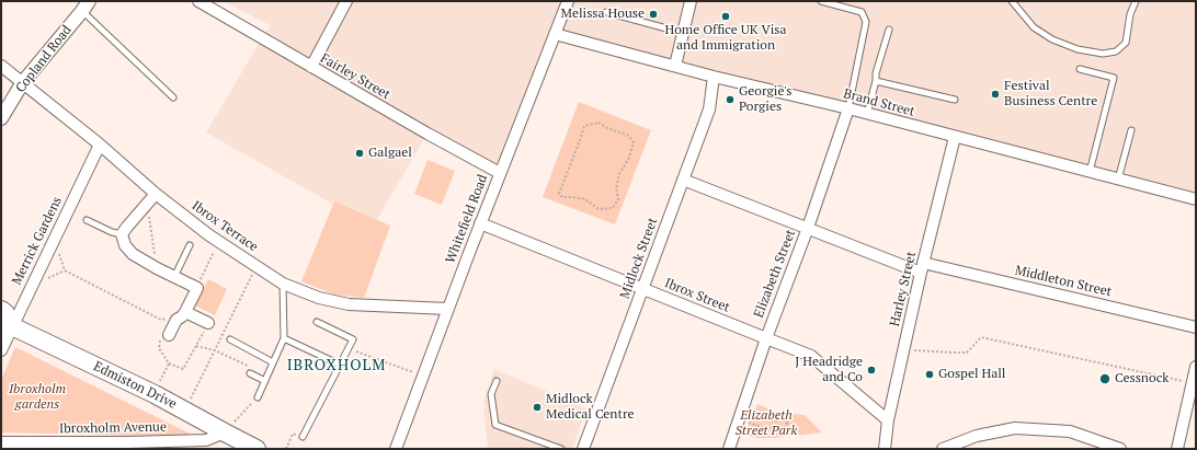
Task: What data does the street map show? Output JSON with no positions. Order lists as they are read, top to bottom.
{
  "streets": {
    "main road": ["Edmiston Drive"],
    "street": [
      "Copland Road",
      "Fairley Street",
      "Brand Street",
      "Whitefield Road",
      "Ibrox Terrace",
      "Merrick Gardens",
      "Midlock Street",
      "Elizabeth Street",
      "Middleton Street",
      "Harley Street",
      "Ibrox Street",
      "Ibroxholm Avenue"
    ]
  },
  "crossings": [
    ["Copland Road", "Ibrox Terrace"],
    ["Fairley Street", "Whitefield Road"],
    ["Brand Street", "Whitefield Road"],
    ["Brand Street", "Midlock Street"],
    ["Brand Street", "Elizabeth Street"],
    ["Brand Street", "Harley Street"],
    ["Whitefield Road", "Ibrox Terrace"],
    ["Whitefield Road", "Ibrox Street"],
    ["Ibrox Terrace", "Merrick Gardens"],
    ["Merrick Gardens", "Edmiston Drive"],
    ["Midlock Street", "Middleton Street"],
    ["Midlock Street", "Ibrox Street"],
    ["Elizabeth Street", "Middleton Street"],
    ["Elizabeth Street", "Ibrox Street"],
    ["Middleton Street", "Harley Street"],
    ["Harley Street", "Ibrox Street"],
    ["Edmiston Drive", "Ibroxholm Avenue"]
  ],
  "districts": ["IBROXHOLM"],
  "parks": ["Ibroxholm gardens", "Elizabeth Street Park"],
  "places": [
    "Melissa House",
    "Home Office UK Visa and Immigration",
    "Festival Business Centre",
    "Georgie's Porgies",
    "Galgael",
    "J Headridge and Co",
    "Gospel Hall",
    "Cessnock",
    "Midlock Medical Centre"
  ]
}
